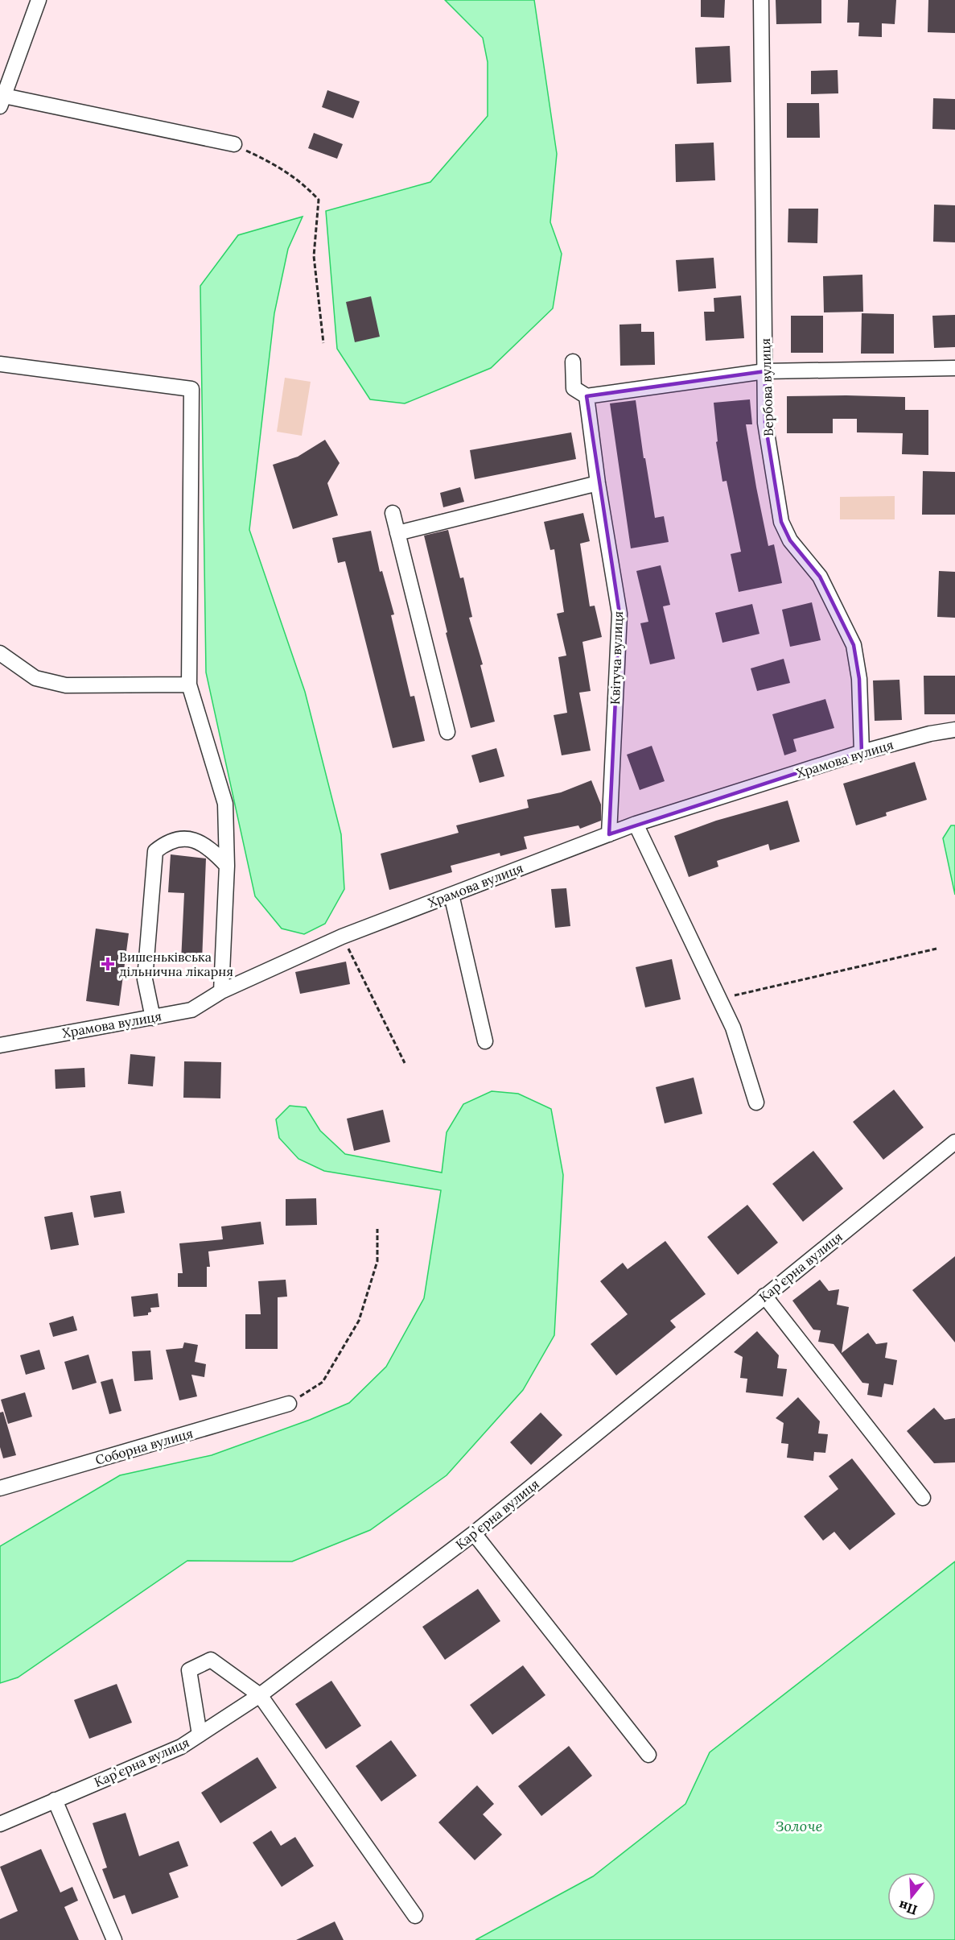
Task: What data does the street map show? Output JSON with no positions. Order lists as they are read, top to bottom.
{
  "streets": {
    "street": [
      "Вербова вулиця",
      "Квітуча вулиця",
      "Храмова вулиця",
      "Карʼєрна вулиця",
      "Соборна вулиця"
    ]
  },
  "crossings": [
    ["Вербова вулиця", "Храмова вулиця"],
    ["Квітуча вулиця", "Храмова вулиця"]
  ],
  "water": ["Золоче"],
  "places": {
    "health": ["Вишеньківська дільнична лікарня"]
  },
  "north": "bottom"
}
